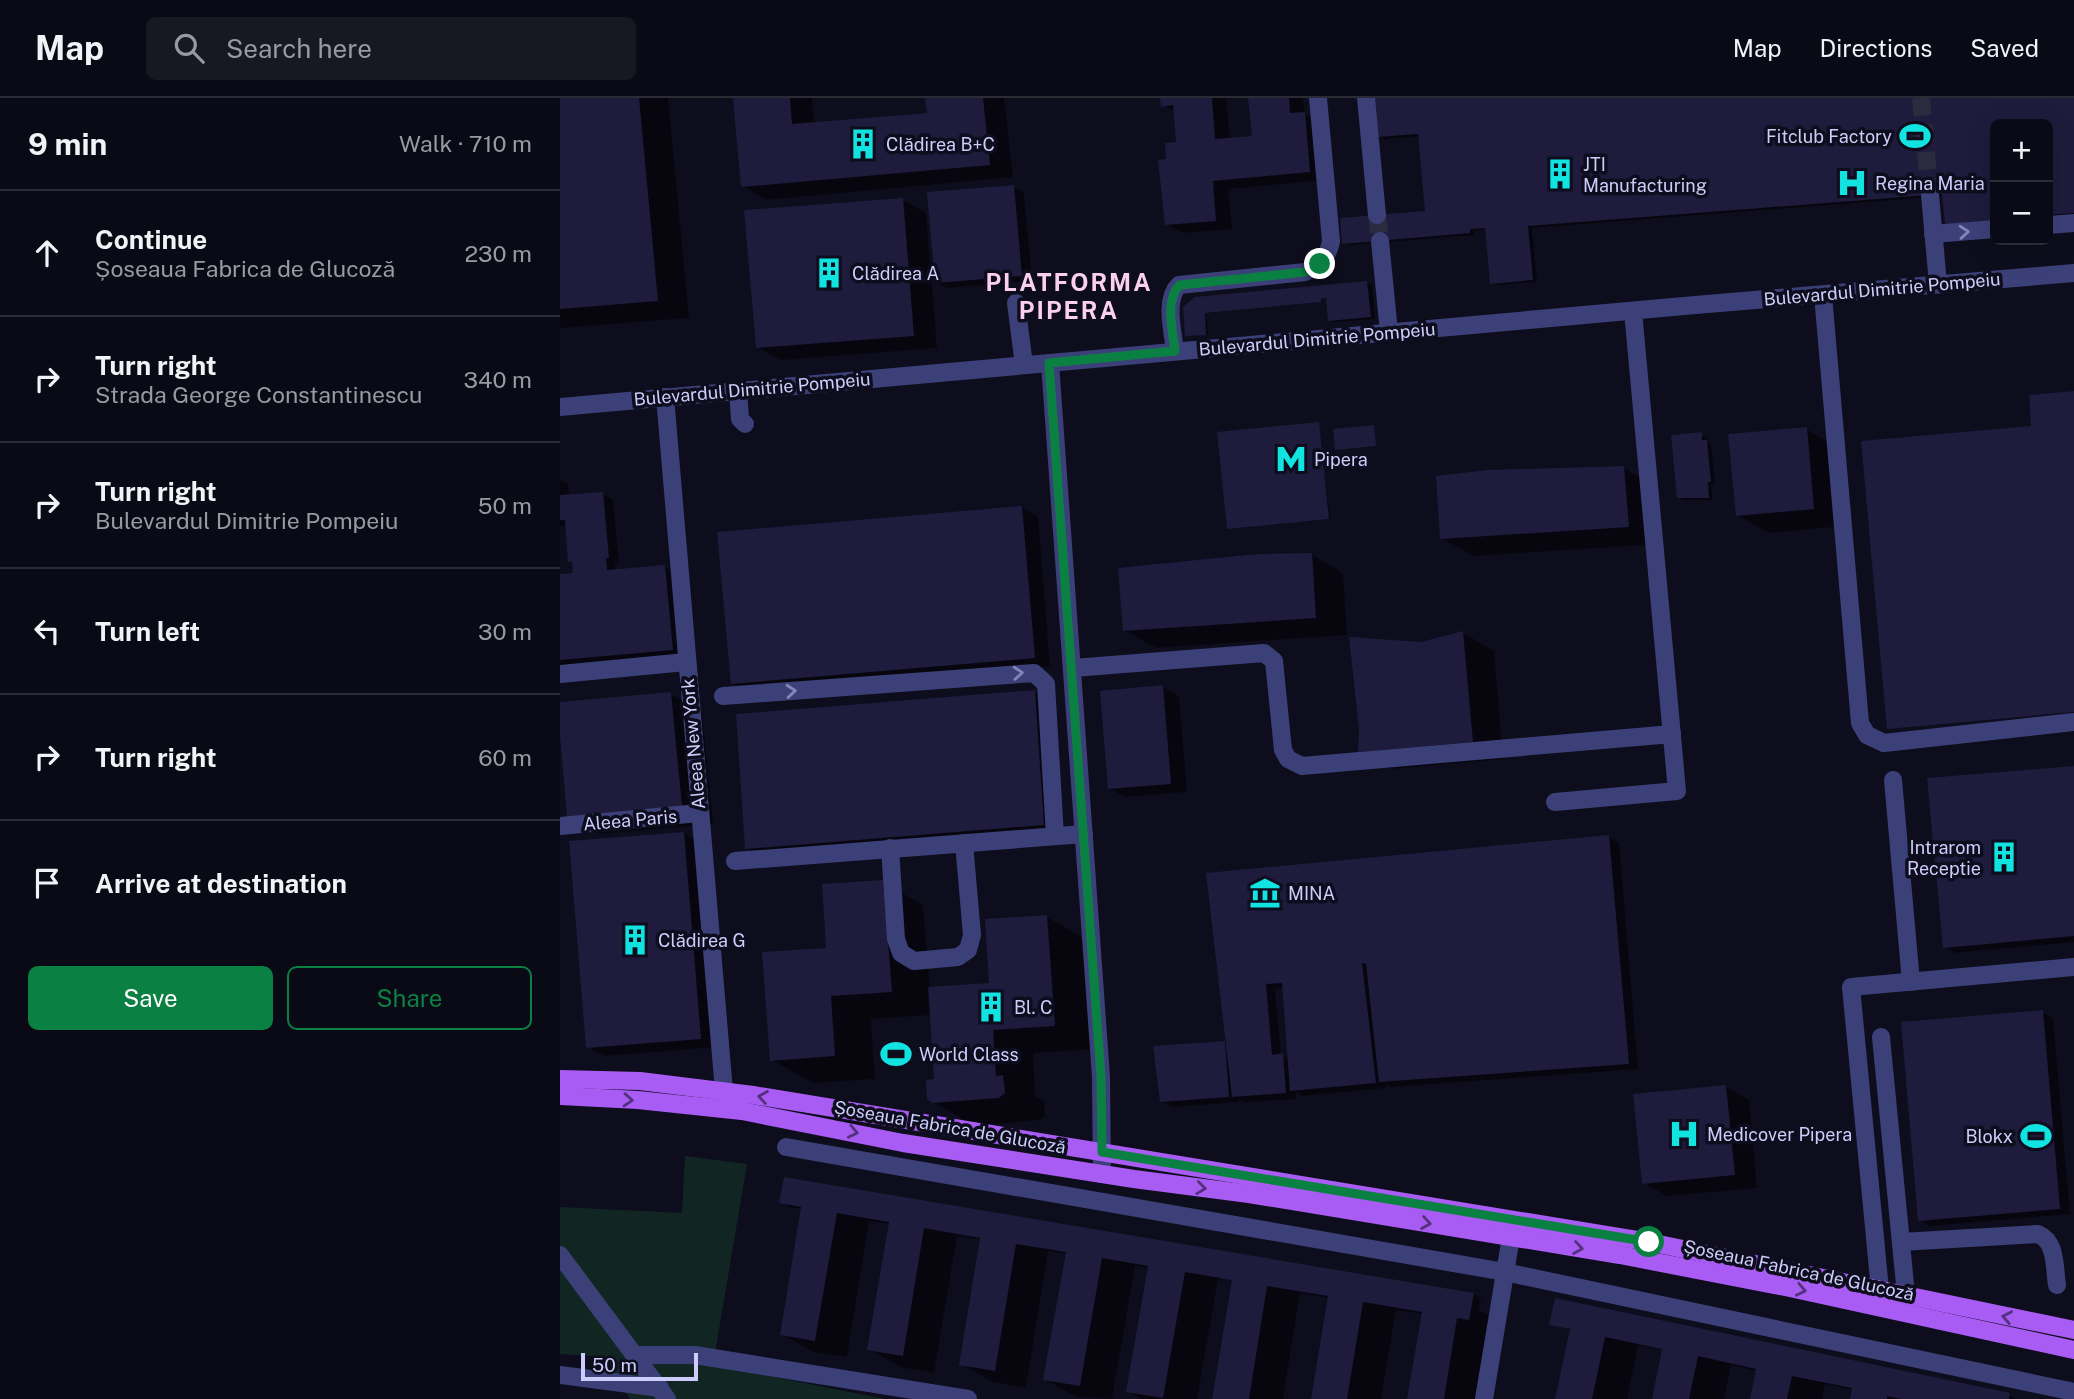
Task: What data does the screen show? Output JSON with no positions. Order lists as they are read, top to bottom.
{
  "streets": {
    "main road": ["Șoseaua Fabrica de Glucoză"],
    "street": ["Bulevardul Dimitrie Pompeiu", "Aleea New York", "Aleea Paris"]
  },
  "crossings": [
    ["Bulevardul Dimitrie Pompeiu", "Aleea New York"],
    ["Aleea New York", "Aleea Paris"],
    ["Aleea New York", "Șoseaua Fabrica de Glucoză"]
  ],
  "districts": ["PLATFORMA PIPERA"],
  "places": {
    "sports": ["Fitclub Factory", "World Class", "Blokx"],
    "building": [
      "Clădirea B+C",
      "JTI Manufacturing",
      "Clădirea A",
      "Intrarom Receptie",
      "Clădirea G",
      "Bl. C"
    ],
    "hospital": ["Regina Maria", "Medicover Pipera"],
    "metro station": ["Pipera"],
    "museum": ["MINA"]
  },
  "scale_bar": "50 m",
  "page": {
    "header": "Map",
    "search": "Search here",
    "nav": ["Map", "Directions", "Saved"],
    "heading": ["9 min", "Walk · 710 m"],
    "map_buttons": ["+", "−"],
    "list": [
      ["Continue", "Șoseaua Fabrica de Glucoză", "230 m"],
      ["Turn right", "Strada George Constantinescu", "340 m"],
      ["Turn right", "Bulevardul Dimitrie Pompeiu", "50 m"],
      ["Turn left", "30 m"],
      ["Turn right", "60 m"],
      "Arrive at destination"
    ],
    "buttons": ["Save", "Share"],
    "scale": "50 m"
  }
}
